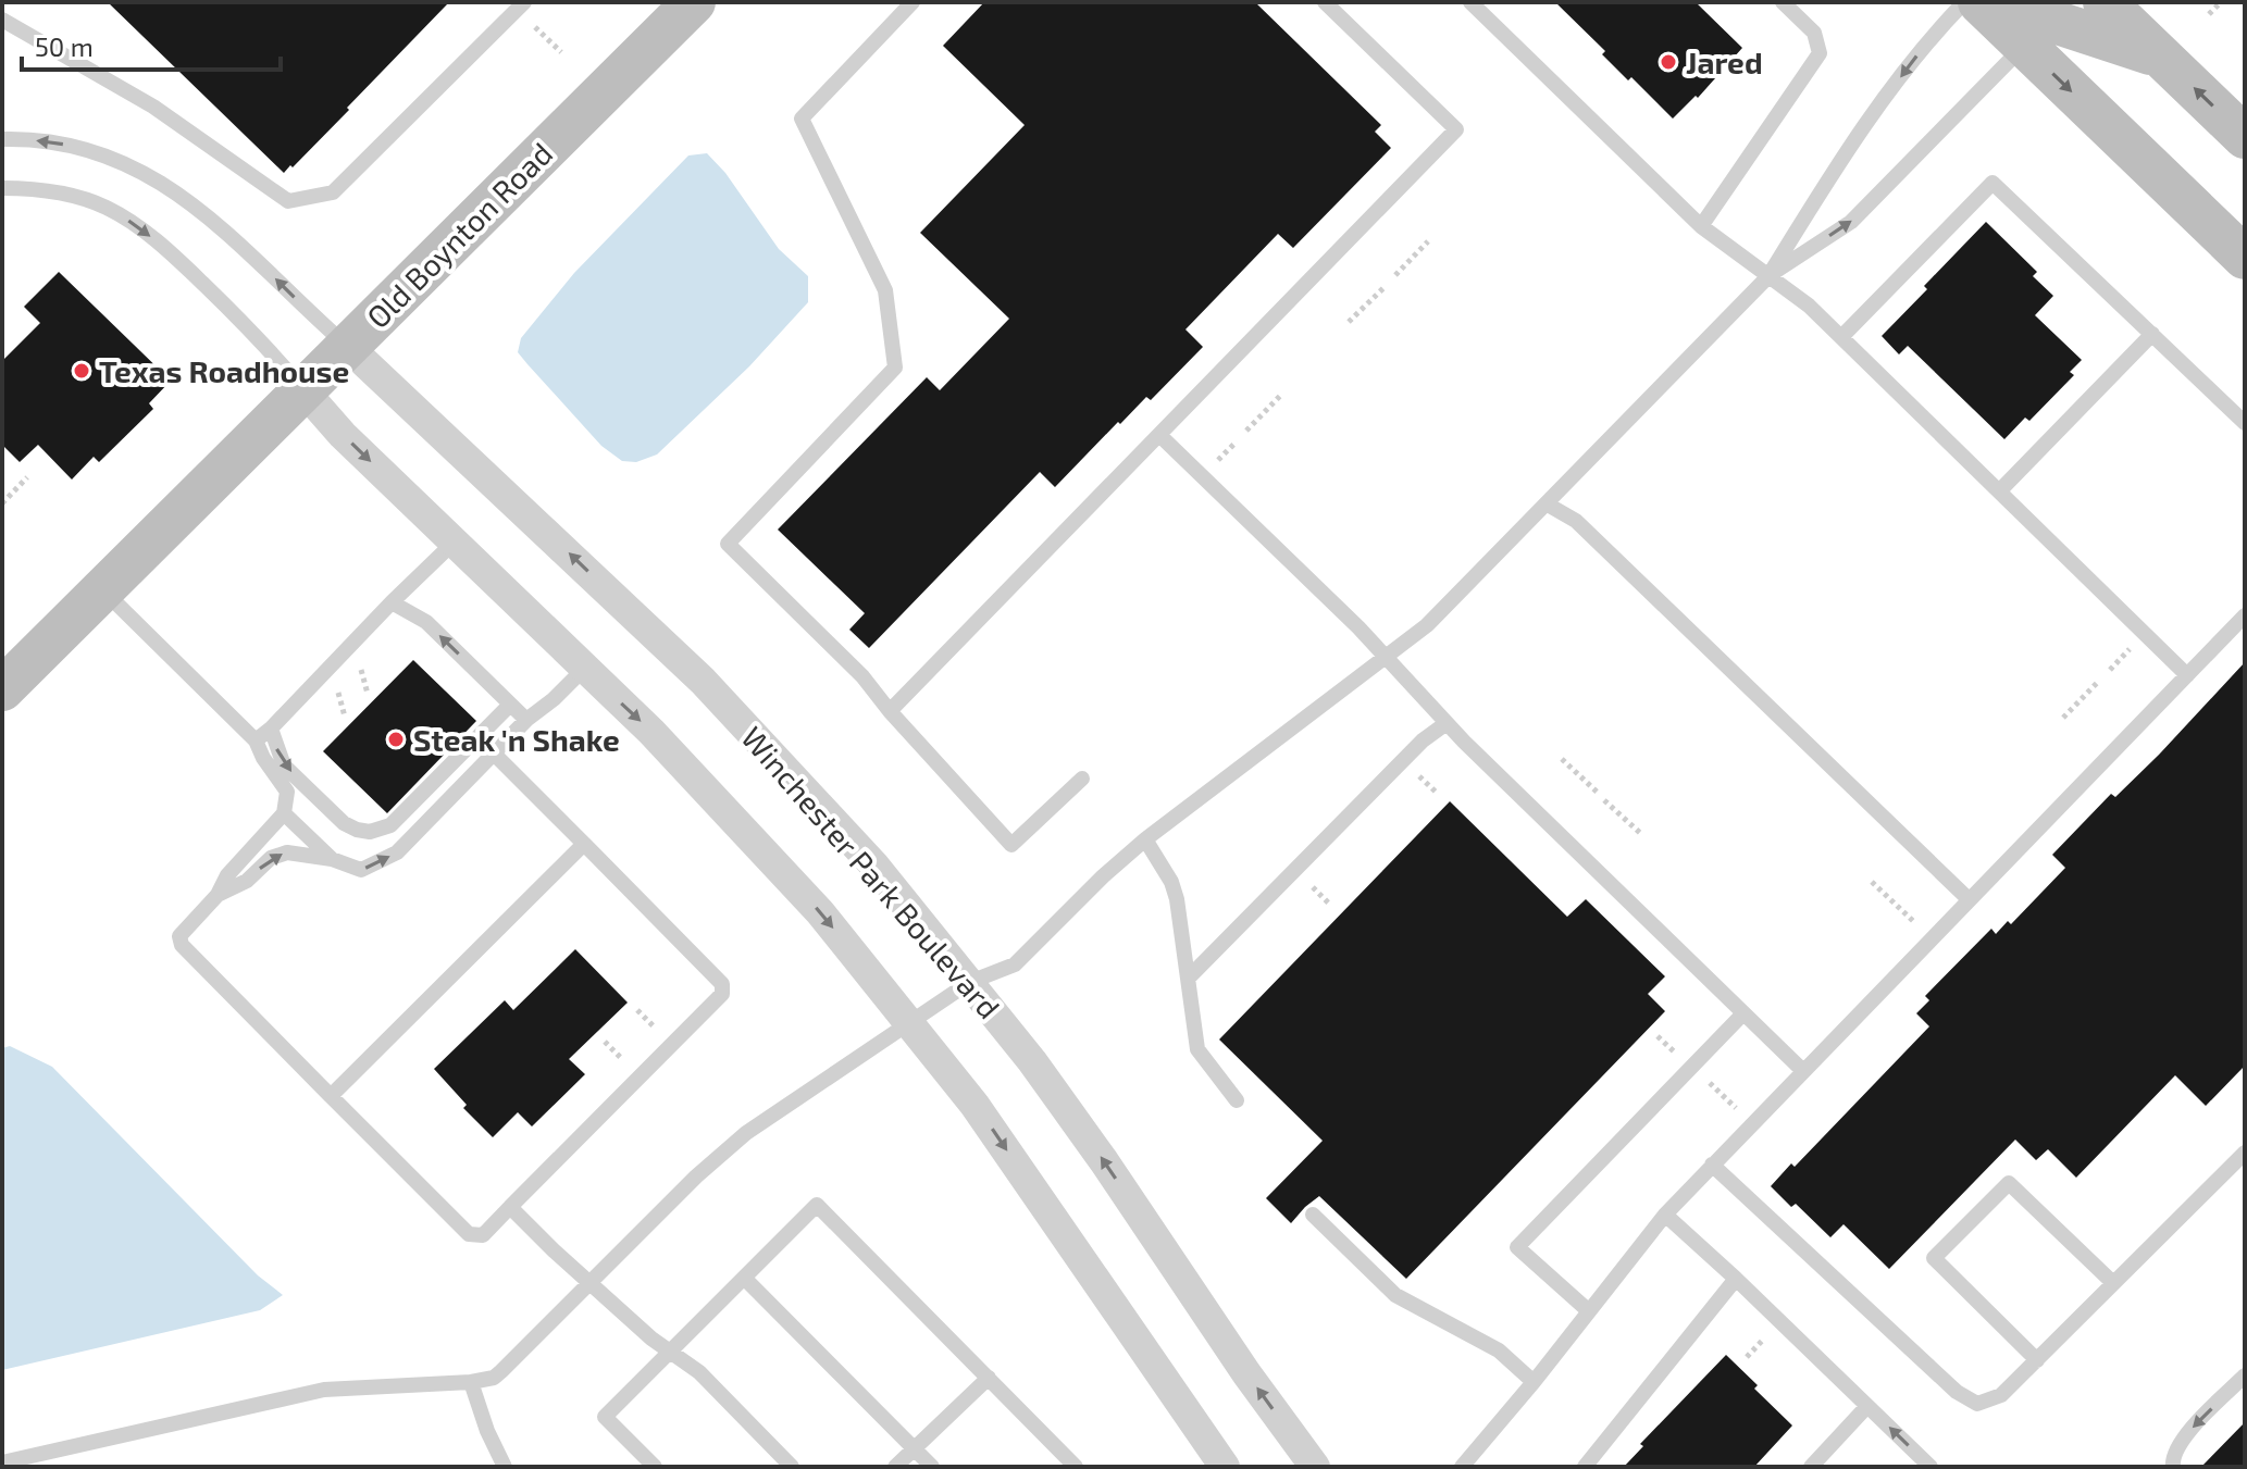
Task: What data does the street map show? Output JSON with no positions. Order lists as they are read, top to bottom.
{
  "streets": {
    "street": ["Old Boynton Road", "Winchester Park Boulevard"]
  },
  "crossings": [
    ["Old Boynton Road", "Winchester Park Boulevard"]
  ],
  "places": ["Jared", "Texas Roadhouse", "Steak 'n Shake"],
  "scale_bar": "50 m"
}
